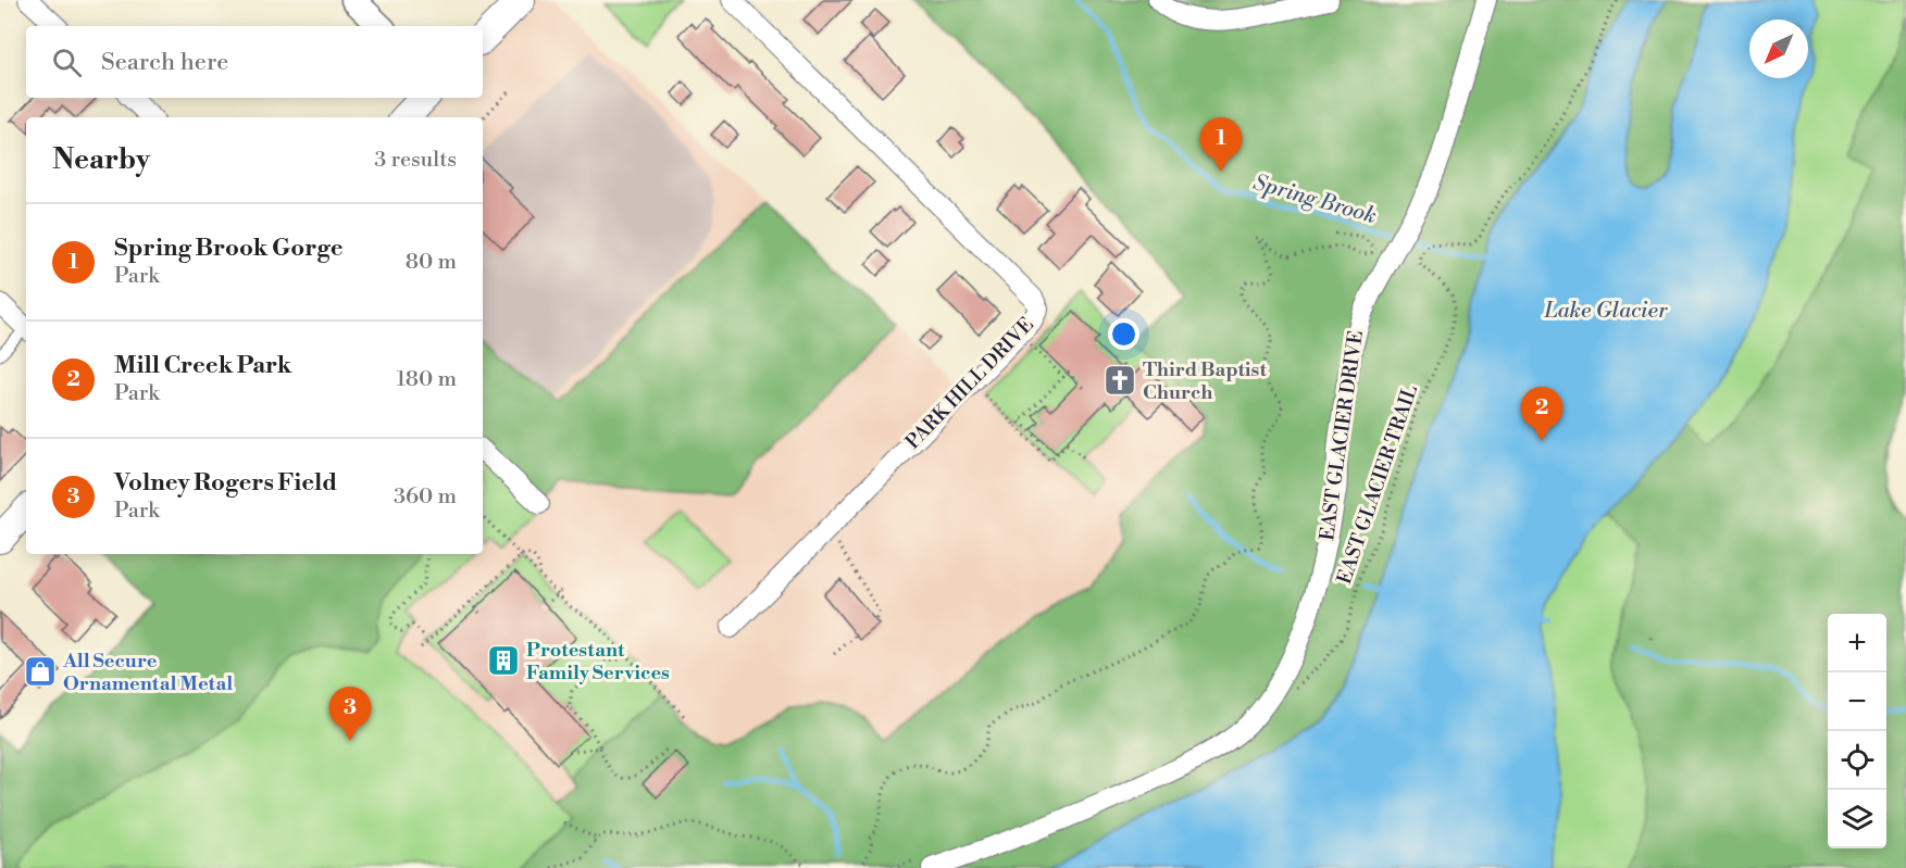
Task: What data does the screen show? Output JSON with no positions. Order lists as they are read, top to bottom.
{
  "streets": {
    "street": ["PARK HILL DRIVE", "EAST GLACIER DRIVE"],
    "path": ["EAST GLACIER TRAIL"]
  },
  "crossings": [
    ["EAST GLACIER DRIVE", "EAST GLACIER TRAIL"]
  ],
  "water": ["Spring Brook", "Lake Glacier"],
  "places": {
    "church": ["Third Baptist Church"],
    "building": ["Protestant Family Services"],
    "shop": ["All Secure Ornamental Metal"]
  },
  "north": "bottom left",
  "page": {
    "search": "Search here",
    "pins": ["1", "2", "3"],
    "heading": ["Nearby", "3 results"],
    "list": [
      {
        "mark": "1",
        "name": "Spring Brook Gorge",
        "note": "Park",
        "value": "80 m"
      },
      {
        "mark": "2",
        "name": "Mill Creek Park",
        "note": "Park",
        "value": "180 m"
      },
      {
        "mark": "3",
        "name": "Volney Rogers Field",
        "note": "Park",
        "value": "360 m"
      }
    ],
    "map_buttons": ["+", "−"]
  }
}
